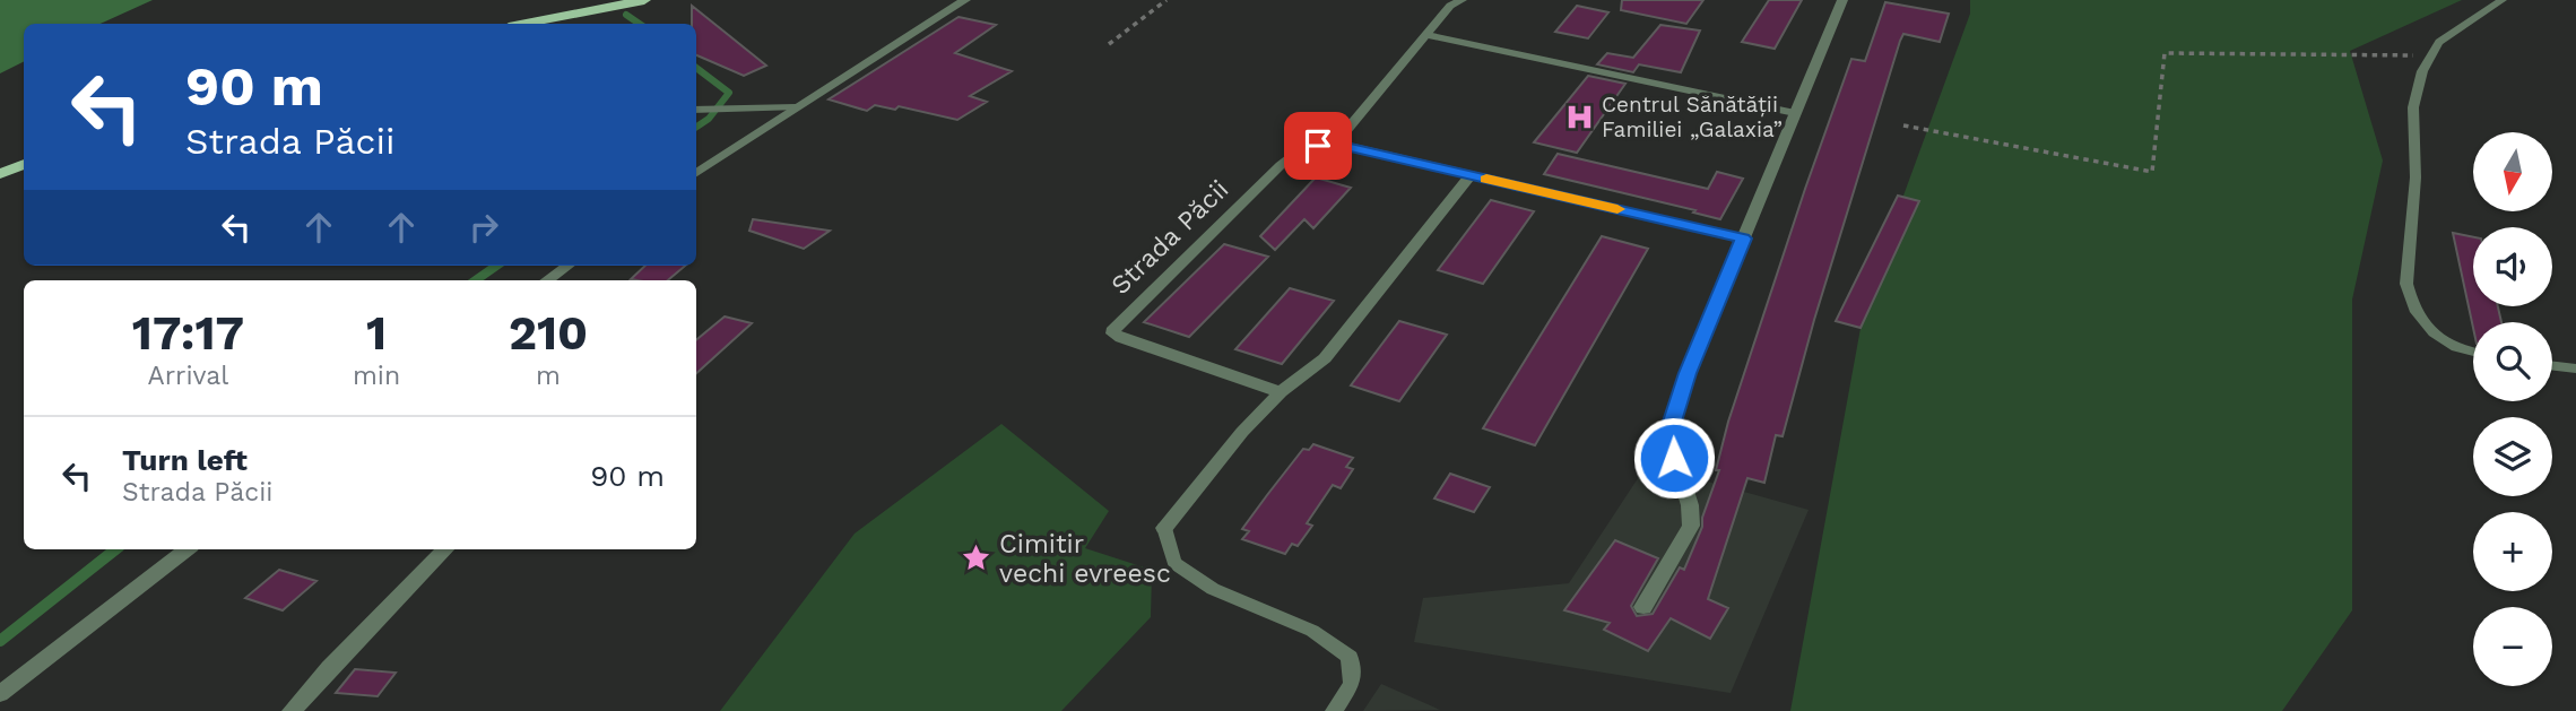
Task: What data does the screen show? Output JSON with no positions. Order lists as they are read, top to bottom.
{
  "streets": {
    "street": ["Strada Păcii"]
  },
  "places": {
    "hospital": ["Centrul Sănătății Familiei „Galaxia”"],
    "place": ["Cimitir vechi evreesc"]
  },
  "north": "bottom",
  "page": {
    "turn": ["90 m", "Strada Păcii"],
    "map_buttons": ["+", "−"],
    "eta": [
      "17:17",
      "Arrival",
      "1",
      "min",
      "210",
      "m"
    ],
    "list": [
      {
        "name": "Turn left",
        "note": "Strada Păcii",
        "value": "90 m"
      }
    ]
  }
}
